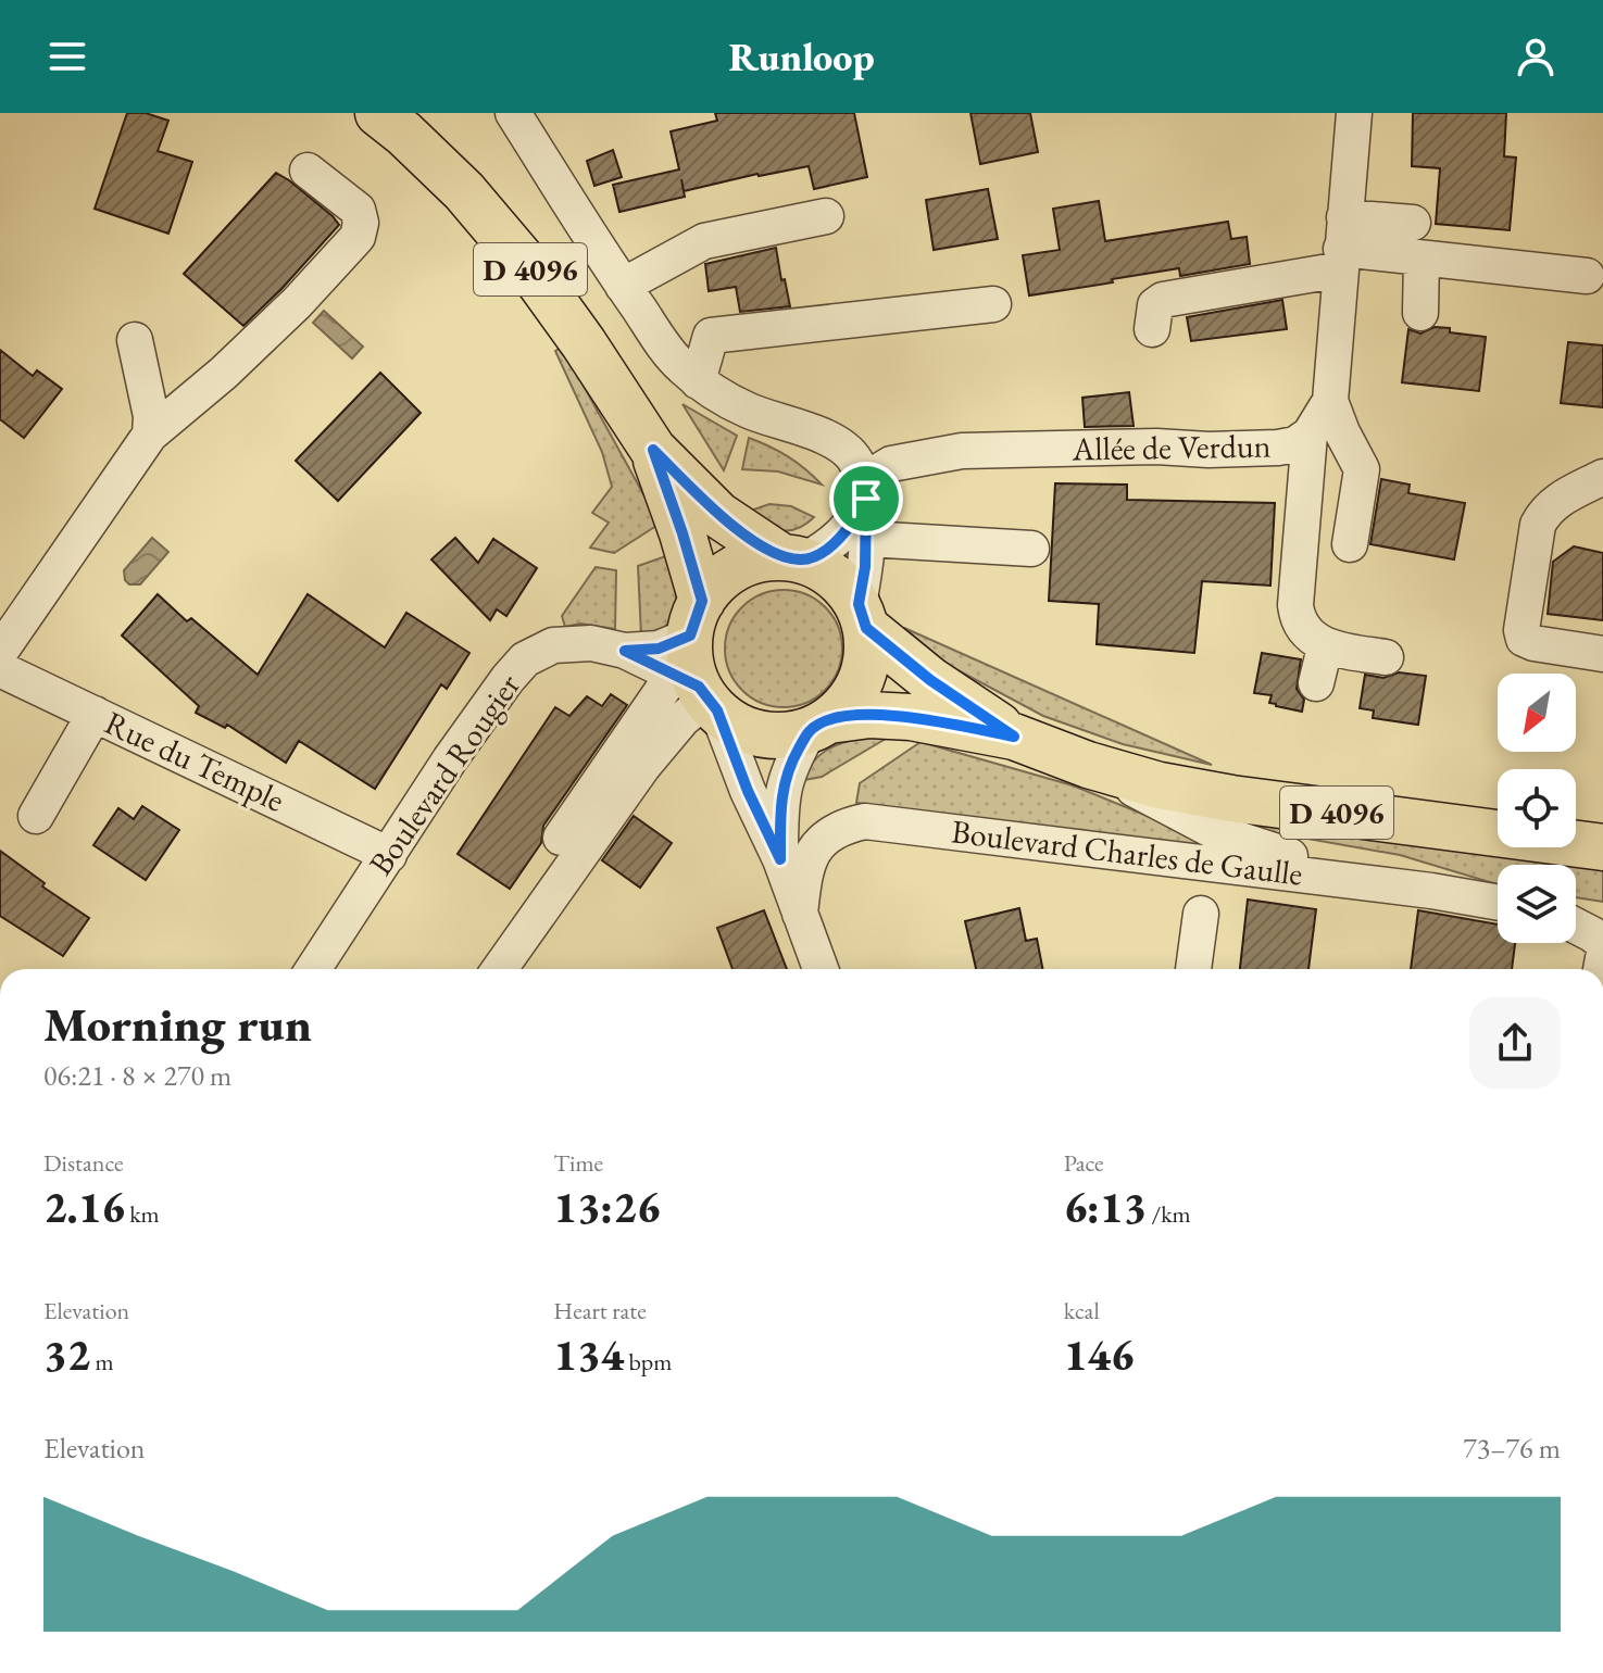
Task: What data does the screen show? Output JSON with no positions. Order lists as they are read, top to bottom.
{
  "streets": {
    "main road": ["D 4096"],
    "street": [
      "Allée de Verdun",
      "Rue du Temple",
      "Boulevard Rougier",
      "Boulevard Charles de Gaulle"
    ]
  },
  "crossings": [
    ["D 4096", "Boulevard Rougier"],
    ["Rue du Temple", "Boulevard Rougier"]
  ],
  "north": "bottom left",
  "page": {
    "header": "Runloop",
    "heading": ["Morning run", "06:21 · 8 × 270 m"],
    "stats": [
      ["Distance", "2.16 km"],
      ["Time", "13:26"],
      ["Pace", "6:13 /km"],
      ["Elevation", "32 m"],
      ["Heart rate", "134 bpm"],
      ["kcal", "146"]
    ],
    "chart": ["Elevation", "73–76 m"]
  }
}
